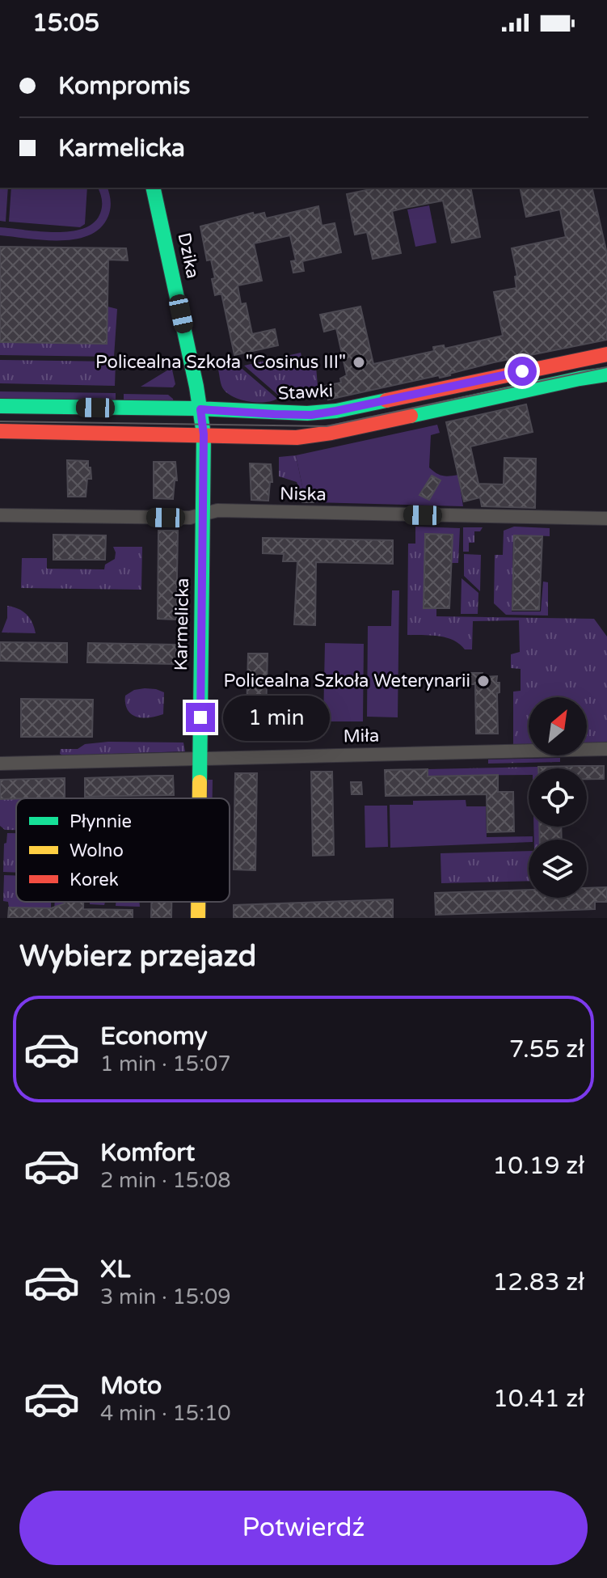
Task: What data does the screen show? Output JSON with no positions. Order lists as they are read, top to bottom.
{
  "streets": {
    "street": [
      "Dzika",
      "Stawki",
      "Niska",
      "Karmelicka",
      "Miła"
    ]
  },
  "crossings": [
    ["Dzika", "Stawki"],
    ["Dzika", "Karmelicka"],
    ["Stawki", "Karmelicka"],
    ["Niska", "Karmelicka"],
    ["Karmelicka", "Miła"]
  ],
  "places": ["Policealna Szkoła \"Cosinus III\"", "Policealna Szkoła Weterynarii"],
  "legend": ["Płynnie", "Wolno", "Korek"],
  "north": "top right",
  "page": {
    "status": "15:05",
    "banner": ["Kompromis", "Karmelicka"],
    "bubble": "1 min",
    "heading": "Wybierz przejazd",
    "list": [
      {
        "name": "Economy",
        "note": "1 min · 15:07",
        "value": "7.55 zł"
      },
      {
        "name": "Komfort",
        "note": "2 min · 15:08",
        "value": "10.19 zł"
      },
      {
        "name": "XL",
        "note": "3 min · 15:09",
        "value": "12.83 zł"
      },
      {
        "name": "Moto",
        "note": "4 min · 15:10",
        "value": "10.41 zł"
      }
    ],
    "buttons": "Potwierdź"
  }
}
